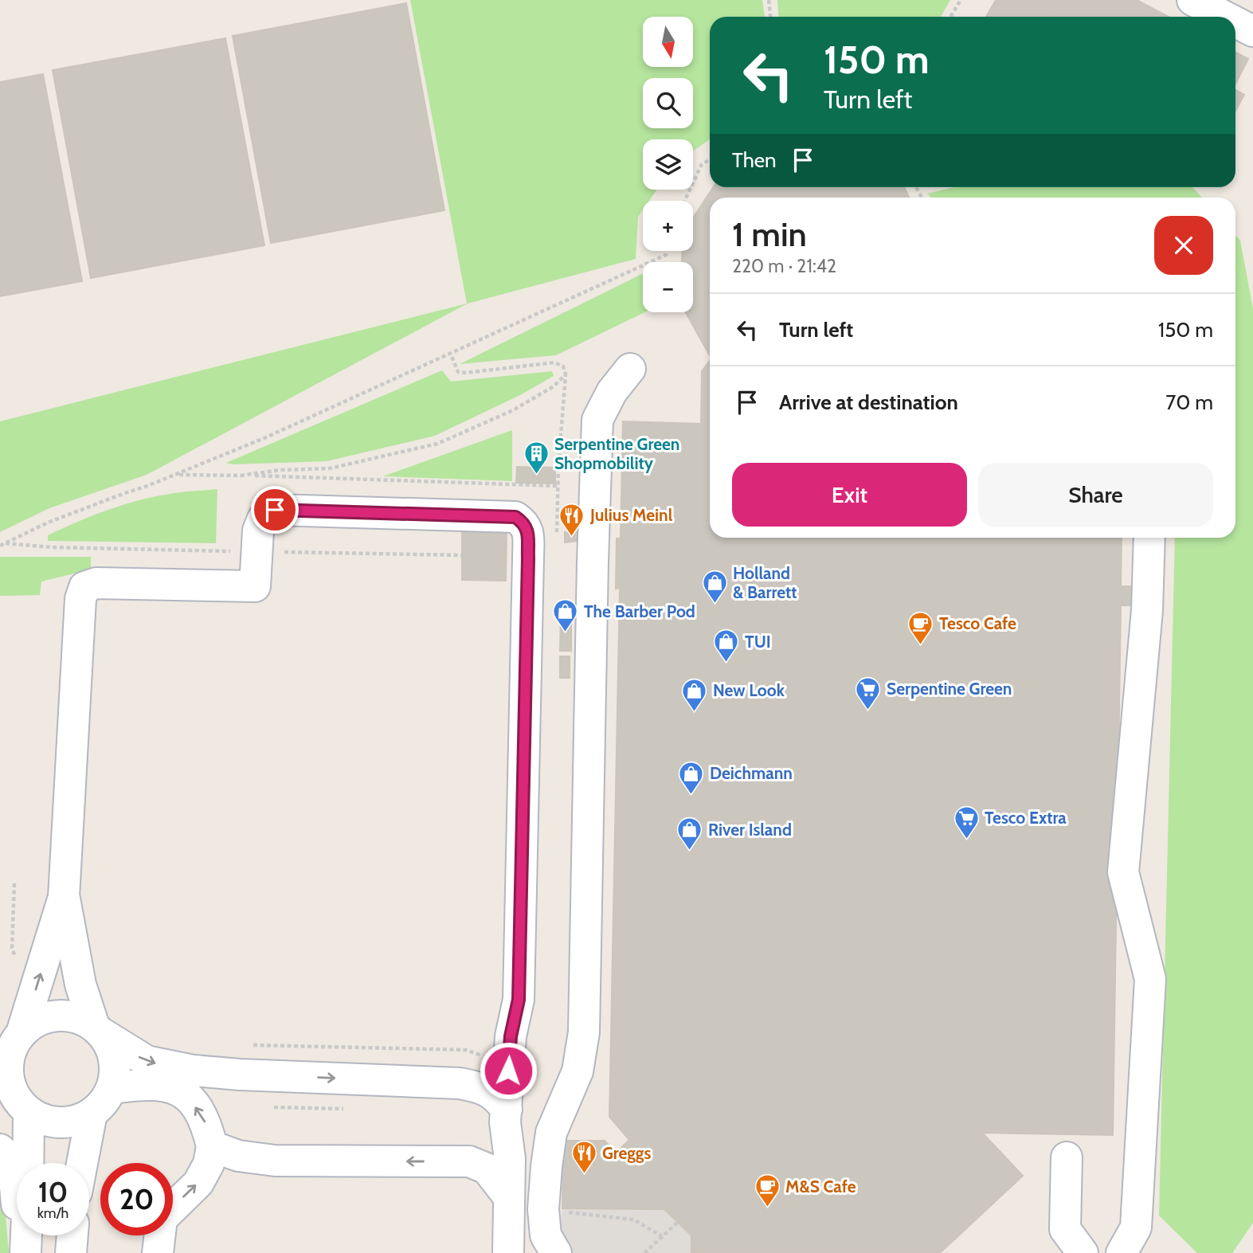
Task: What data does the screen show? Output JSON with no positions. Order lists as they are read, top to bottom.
{
  "places": {
    "building": ["Serpentine Green Shopmobility"],
    "restaurant": ["Julius Meinl", "Greggs"],
    "shop": [
      "Holland & Barrett",
      "The Barber Pod",
      "TUI",
      "New Look",
      "Deichmann",
      "River Island"
    ],
    "cafe": ["Tesco Cafe", "M&S Cafe"],
    "supermarket": ["Serpentine Green", "Tesco Extra"]
  },
  "north": "bottom",
  "page": {
    "map_buttons": ["+", "−"],
    "turn": ["150 m", "Turn left"],
    "then": "Then",
    "heading": ["1 min", "220 m · 21:42"],
    "list": [
      {
        "name": "Turn left",
        "value": "150 m"
      },
      {
        "name": "Arrive at destination",
        "value": "70 m"
      }
    ],
    "buttons": ["Exit", "Share"],
    "speed": "10 km/h",
    "limit": "20"
  }
}
